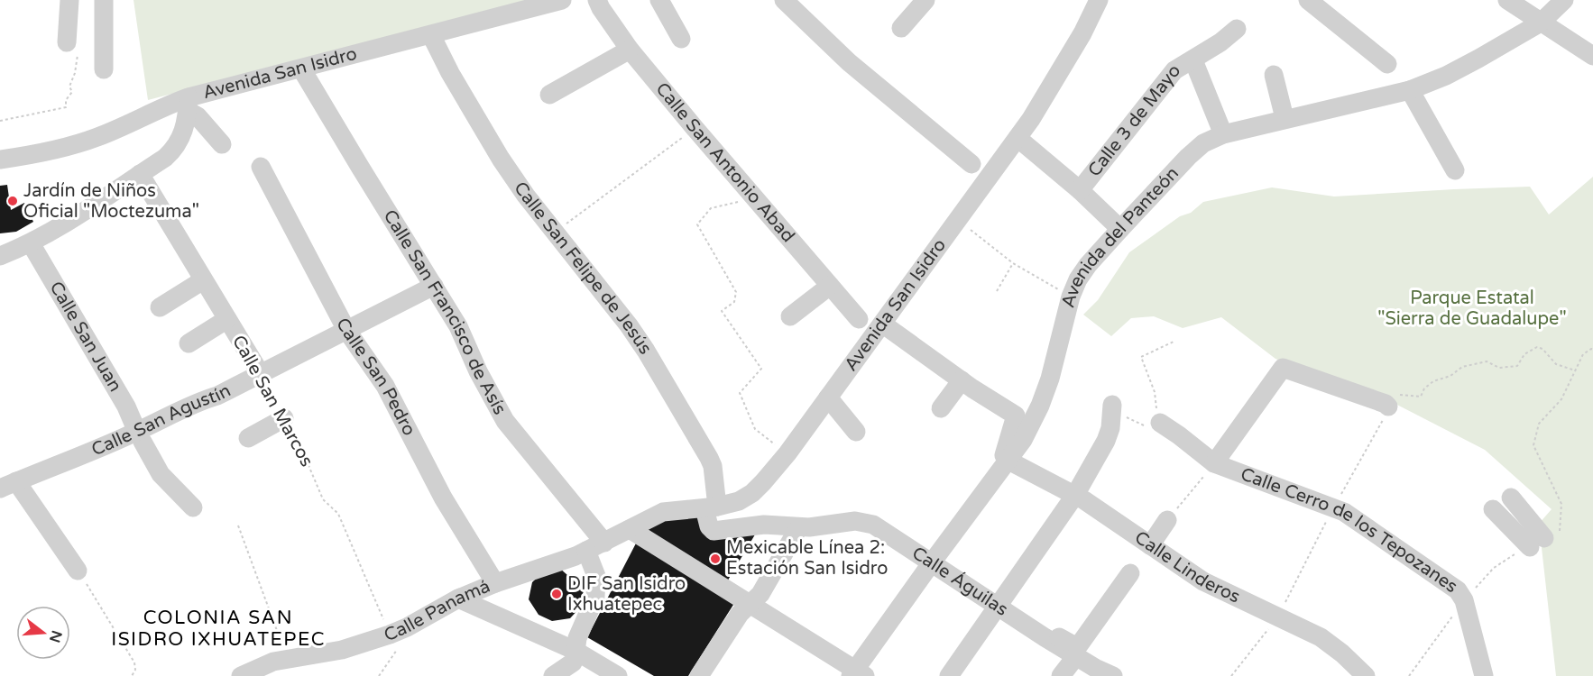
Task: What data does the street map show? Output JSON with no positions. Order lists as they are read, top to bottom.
{
  "streets": {
    "street": [
      "Avenida San Isidro",
      "Calle 3 de Mayo",
      "Calle San Antonio Abad",
      "Avenida del Panteón",
      "Calle San Felipe de Jesús",
      "Calle San Francisco de Asís",
      "Calle San Juan",
      "Calle San Pedro",
      "Calle San Marcos",
      "Calle San Agustín",
      "Calle Cerro de los Tepozanes",
      "Calle Linderos",
      "Calle Águilas",
      "Calle Panamá"
    ]
  },
  "crossings": [
    ["Avenida San Isidro", "Calle San Felipe de Jesús"],
    ["Avenida San Isidro", "Calle San Francisco de Asís"],
    ["Avenida San Isidro", "Calle Águilas"],
    ["Avenida San Isidro", "Calle Panamá"],
    ["Avenida del Panteón", "Calle Linderos"],
    ["Avenida del Panteón", "Calle Águilas"],
    ["Calle San Felipe de Jesús", "Calle Águilas"],
    ["Calle San Francisco de Asís", "Calle San Agustín"],
    ["Calle San Francisco de Asís", "Calle Panamá"],
    ["Calle San Juan", "Calle San Agustín"],
    ["Calle San Pedro", "Calle San Agustín"],
    ["Calle San Pedro", "Calle Panamá"],
    ["Calle San Marcos", "Calle San Agustín"],
    ["Calle San Marcos", "Calle Panamá"]
  ],
  "districts": ["COLONIA SAN ISIDRO IXHUATEPEC"],
  "parks": ["Parque Estatal \"Sierra de Guadalupe\""],
  "places": ["Jardín de Niños Oficial \"Moctezuma\"", "Mexicable Línea 2: Estación San Isidro", "DIF San Isidro Ixhuatepec"],
  "north": "right"
}
